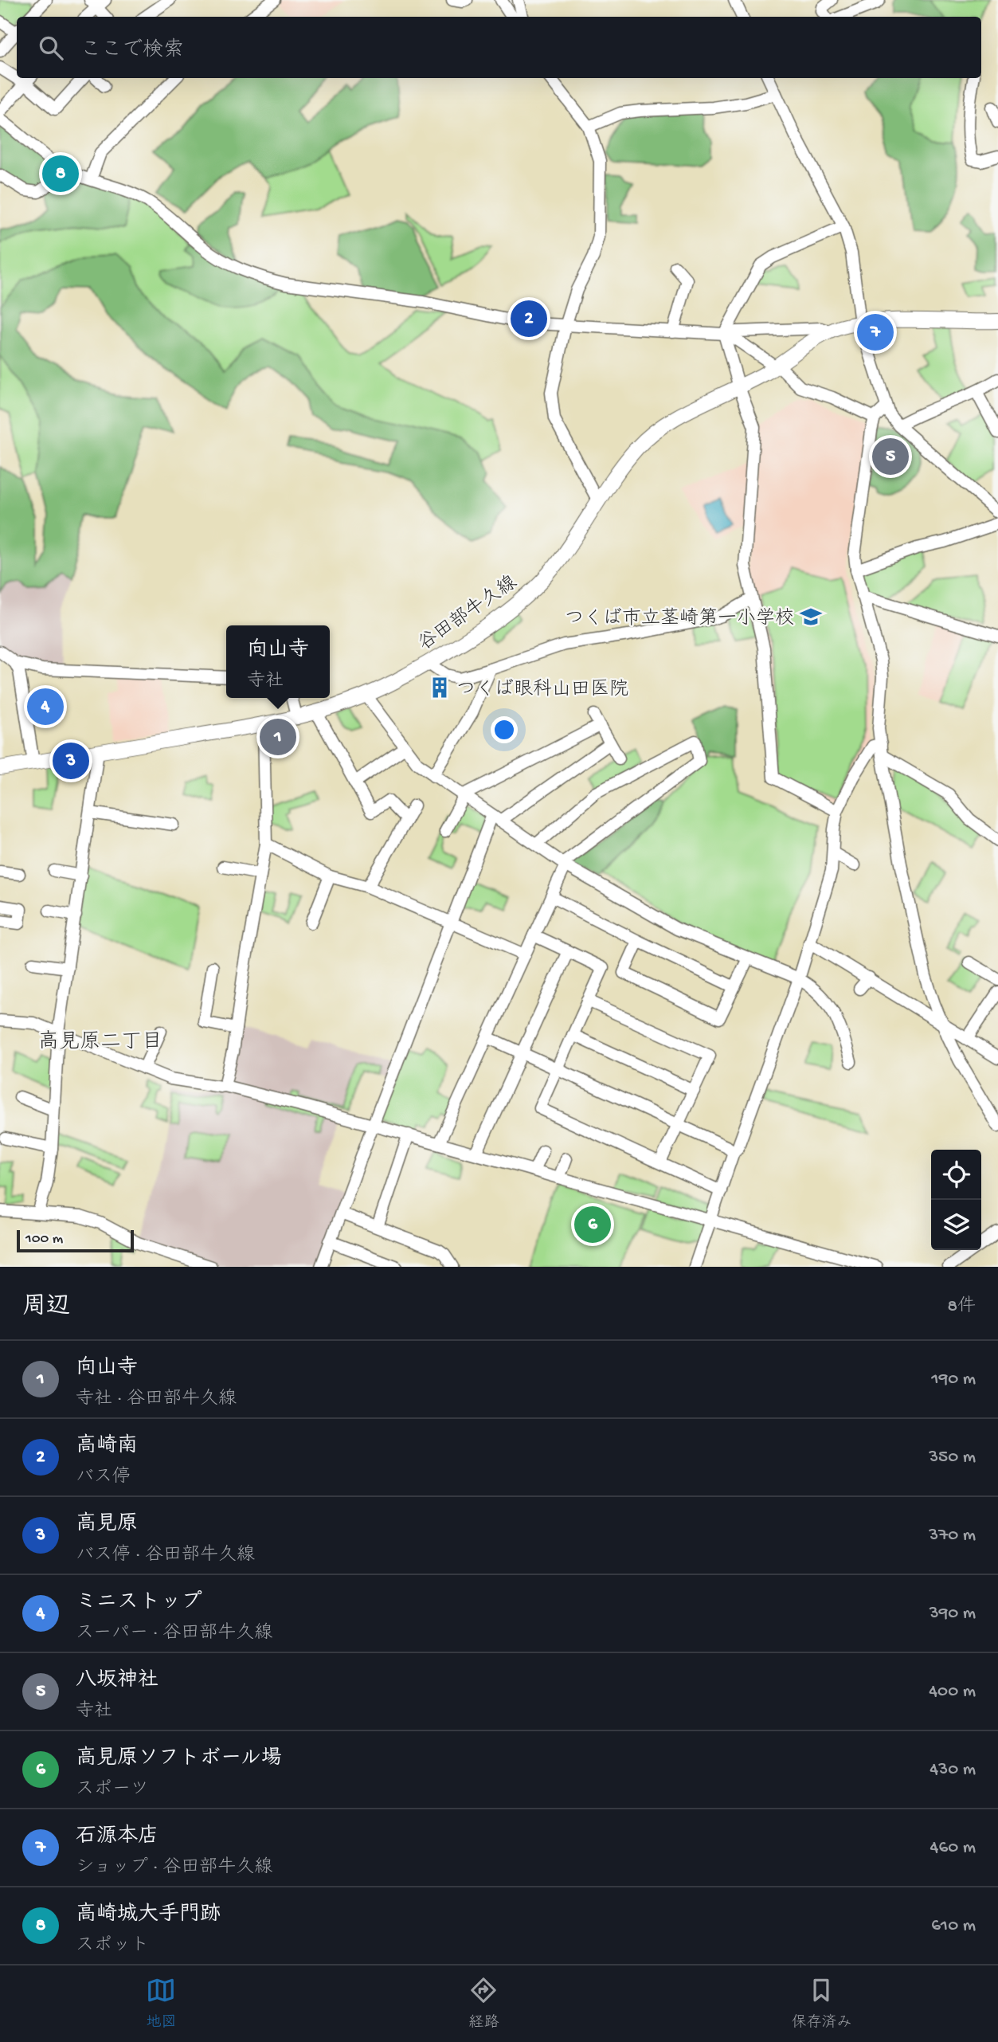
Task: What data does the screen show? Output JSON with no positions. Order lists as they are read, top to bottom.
{
  "streets": {
    "main road": ["谷田部牛久線"]
  },
  "districts": ["高見原二丁目"],
  "places": {
    "school or university": ["つくば市立茎崎第一小学校"],
    "building": ["つくば眼科山田医院"]
  },
  "scale_bar": "100 m",
  "page": {
    "search": "ここで検索",
    "pins": [
      "8",
      "2",
      "7",
      "5",
      "4",
      "1",
      "3",
      "6"
    ],
    "popup": ["向山寺", "寺社"],
    "scale": "100 m",
    "heading": ["周辺", "8件"],
    "list": [
      {
        "mark": "1",
        "name": "向山寺",
        "note": "寺社 · 谷田部牛久線",
        "value": "190 m"
      },
      {
        "mark": "2",
        "name": "高崎南",
        "note": "バス停",
        "value": "350 m"
      },
      {
        "mark": "3",
        "name": "高見原",
        "note": "バス停 · 谷田部牛久線",
        "value": "370 m"
      },
      {
        "mark": "4",
        "name": "ミニストップ",
        "note": "スーパー · 谷田部牛久線",
        "value": "390 m"
      },
      {
        "mark": "5",
        "name": "八坂神社",
        "note": "寺社",
        "value": "400 m"
      },
      {
        "mark": "6",
        "name": "高見原ソフトボール場",
        "note": "スポーツ",
        "value": "430 m"
      },
      {
        "mark": "7",
        "name": "石源本店",
        "note": "ショップ · 谷田部牛久線",
        "value": "460 m"
      },
      {
        "mark": "8",
        "name": "高崎城大手門跡",
        "note": "スポット",
        "value": "610 m"
      }
    ],
    "nav": ["地図", "経路", "保存済み"]
  }
}
